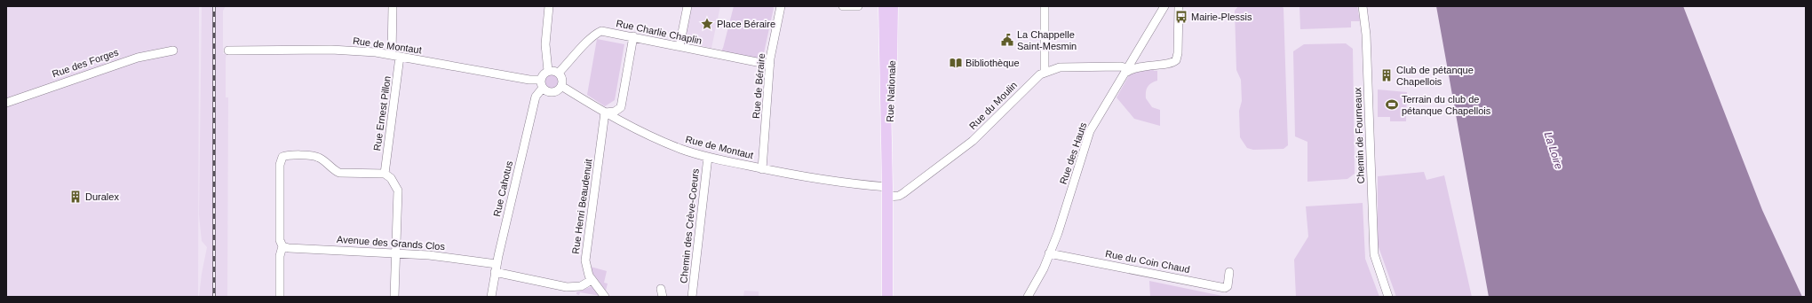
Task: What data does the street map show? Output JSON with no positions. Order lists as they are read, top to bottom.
{
  "streets": {
    "main road": ["Rue Nationale"],
    "street": [
      "Rue Charlie Chaplin",
      "Rue de Montaut",
      "Rue des Forges",
      "Rue de Béraire",
      "Rue du Moulin",
      "Rue Ernest Pillon",
      "Chemin de Fourneaux",
      "Rue des Hauts",
      "Rue Cahotus",
      "Rue Henri Beaudenuit",
      "Chemin des Crève-Coeurs",
      "Avenue des Grands Clos",
      "Rue du Coin Chaud"
    ]
  },
  "crossings": [
    ["Rue Charlie Chaplin", "Rue de Montaut"],
    ["Rue Charlie Chaplin", "Rue de Béraire"],
    ["Rue Charlie Chaplin", "Rue Cahotus"],
    ["Rue de Montaut", "Rue de Béraire"],
    ["Rue de Montaut", "Rue Nationale"],
    ["Rue de Montaut", "Rue du Moulin"],
    ["Rue de Montaut", "Rue Ernest Pillon"],
    ["Rue de Montaut", "Rue Cahotus"],
    ["Rue de Montaut", "Rue Henri Beaudenuit"],
    ["Rue de Montaut", "Chemin des Crève-Coeurs"],
    ["Rue Nationale", "Rue du Moulin"],
    ["Rue du Moulin", "Rue des Hauts"],
    ["Rue des Hauts", "Rue du Coin Chaud"],
    ["Rue Cahotus", "Avenue des Grands Clos"],
    ["Rue Henri Beaudenuit", "Avenue des Grands Clos"]
  ],
  "water": ["La Loire"],
  "places": {
    "bus stop": ["Mairie-Plessis"],
    "place": ["Place Béraire"],
    "public building": ["La Chappelle Saint-Mesmin"],
    "library": ["Bibliothèque"],
    "building": ["Club de pétanque Chapellois", "Duralex"],
    "sports": ["Terrain du club de pétanque Chapellois"]
  }
}
